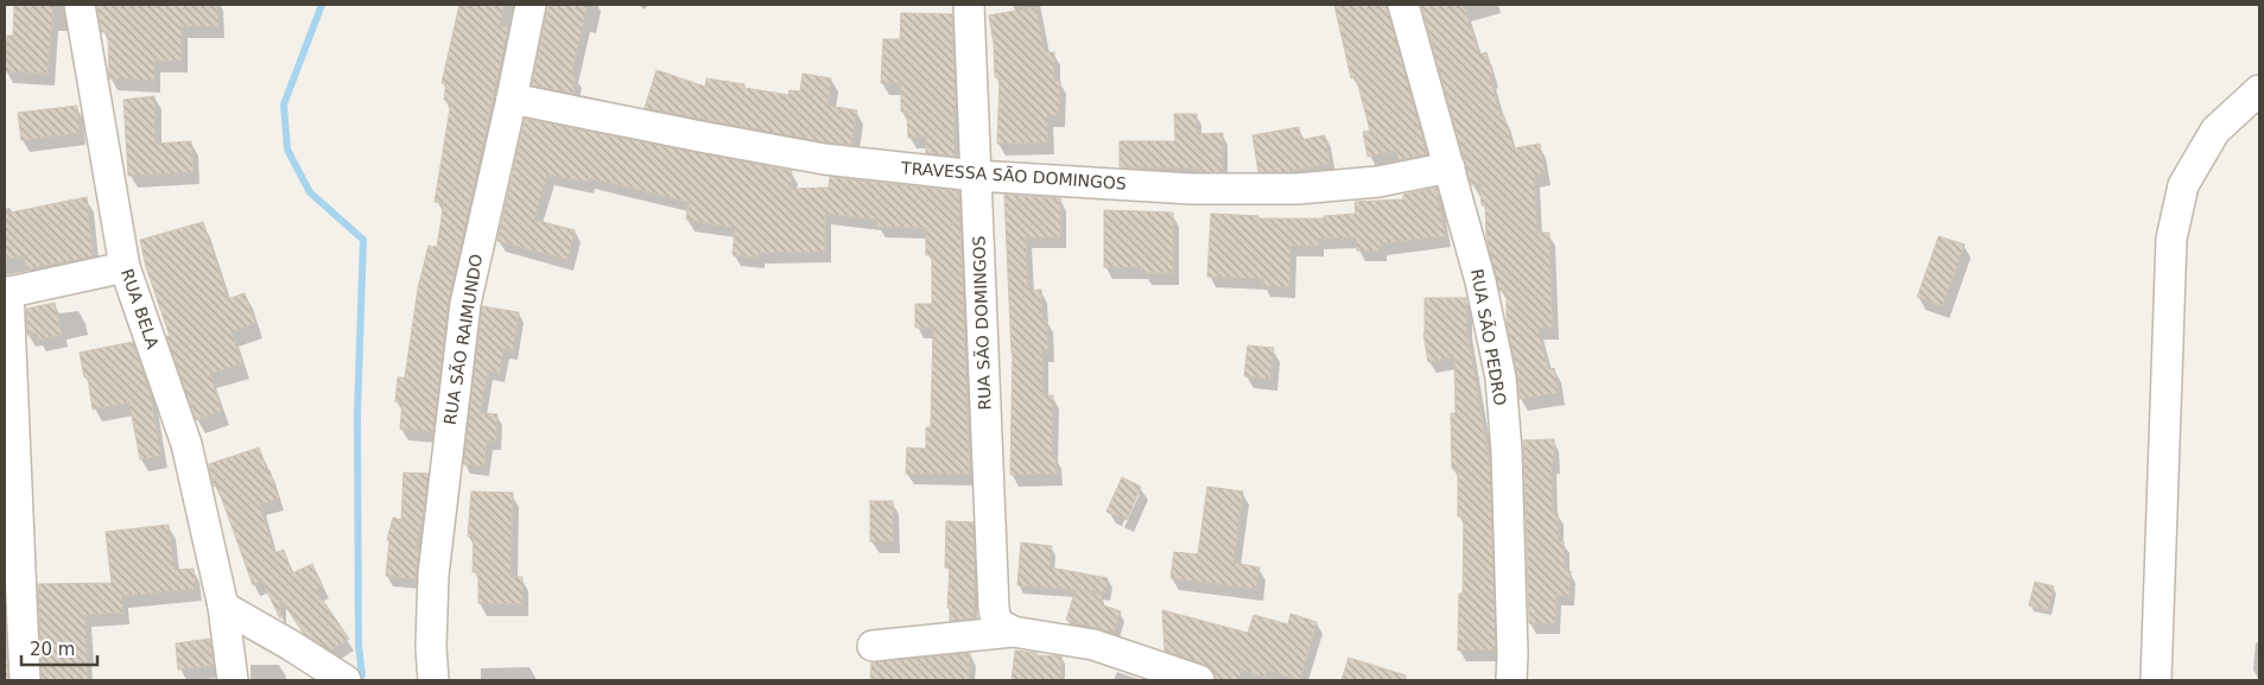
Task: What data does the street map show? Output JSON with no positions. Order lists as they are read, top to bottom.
{
  "streets": {
    "street": [
      "TRAVESSA SÃO DOMINGOS",
      "RUA BELA",
      "RUA SÃO DOMINGOS",
      "RUA SÃO PEDRO",
      "RUA SÃO RAIMUNDO"
    ]
  },
  "crossings": [
    ["TRAVESSA SÃO DOMINGOS", "RUA SÃO DOMINGOS"],
    ["TRAVESSA SÃO DOMINGOS", "RUA SÃO PEDRO"],
    ["TRAVESSA SÃO DOMINGOS", "RUA SÃO RAIMUNDO"]
  ],
  "scale_bar": "20 m"
}
